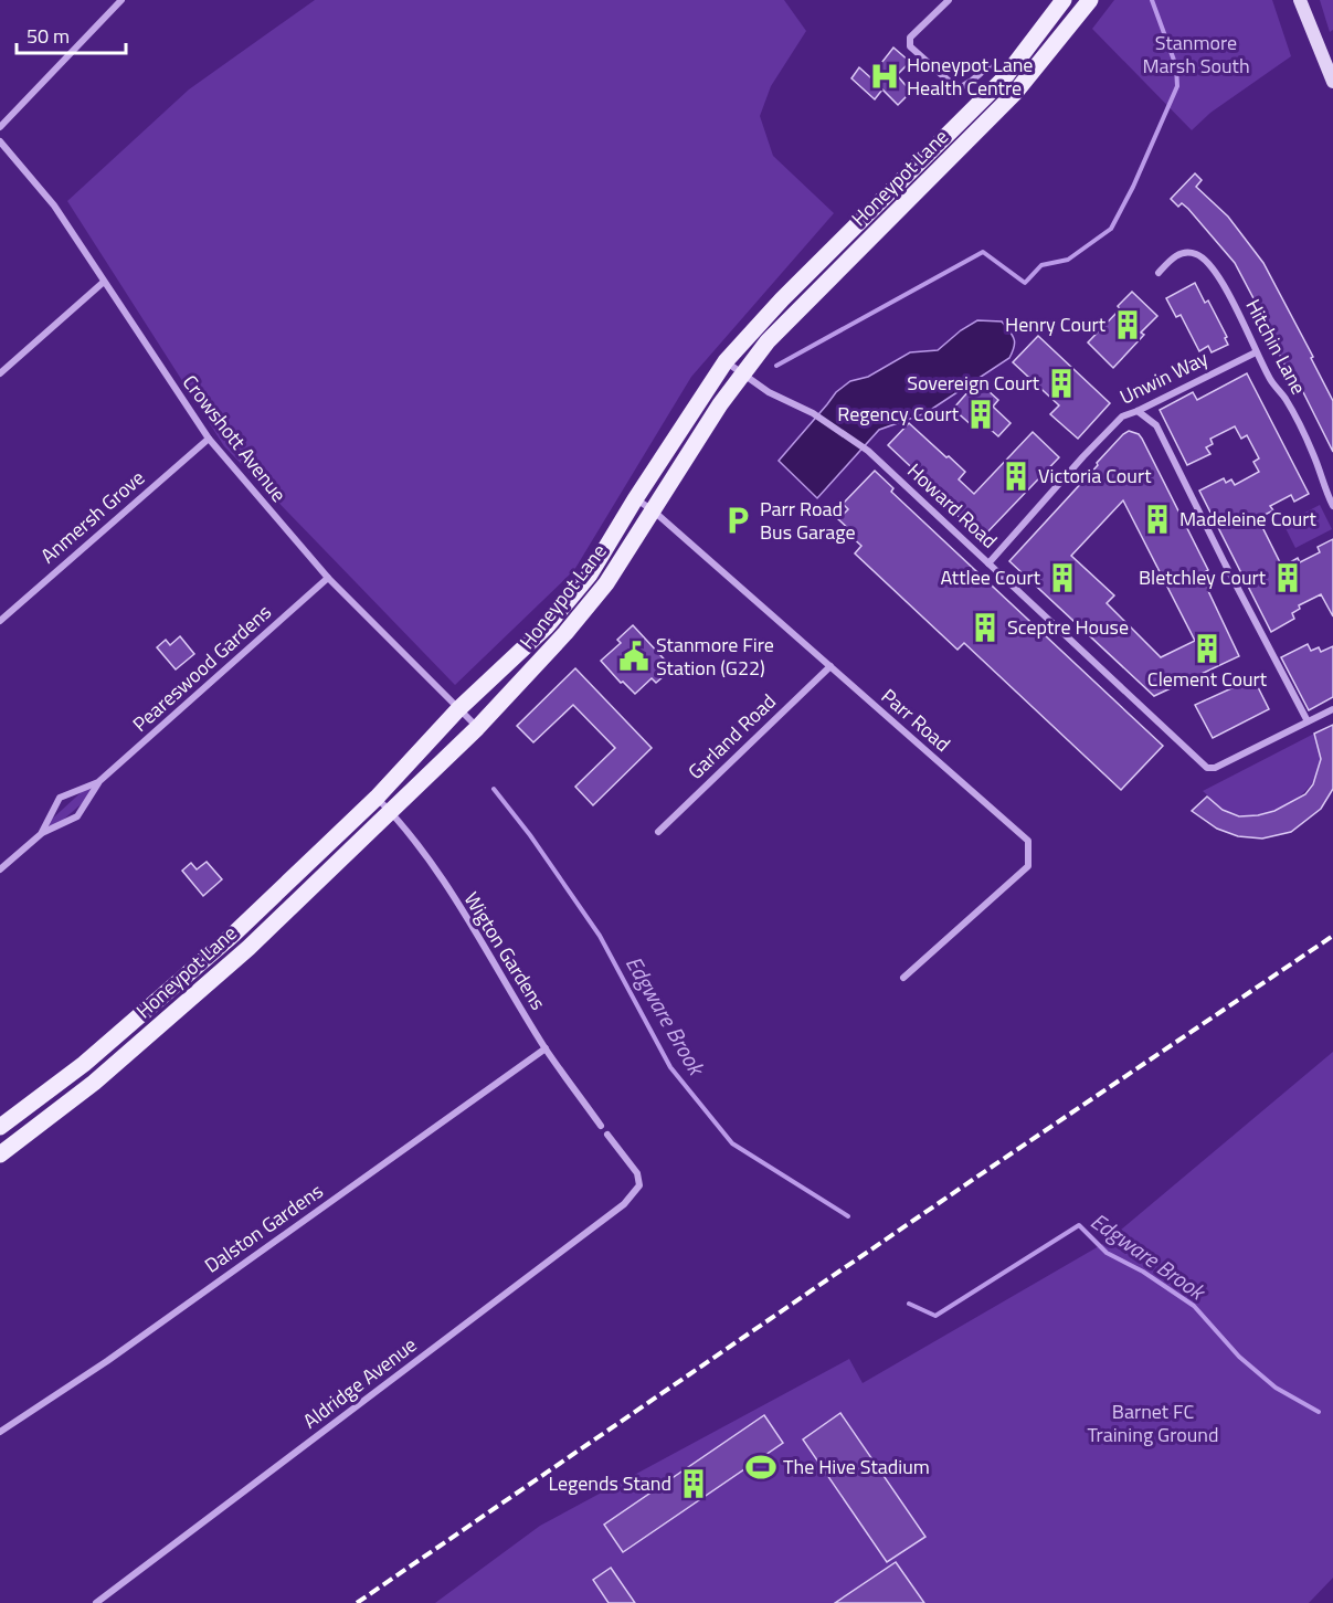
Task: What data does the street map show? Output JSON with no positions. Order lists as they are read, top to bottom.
{
  "streets": {
    "main road": ["Honeypot Lane"],
    "street": [
      "Hitchin Lane",
      "Unwin Way",
      "Crowshott Avenue",
      "Howard Road",
      "Anmersh Grove",
      "Peareswood Gardens",
      "Parr Road",
      "Garland Road",
      "Wigton Gardens",
      "Dalston Gardens",
      "Aldridge Avenue"
    ]
  },
  "crossings": [
    ["Honeypot Lane", "Crowshott Avenue"],
    ["Honeypot Lane", "Howard Road"],
    ["Honeypot Lane", "Parr Road"],
    ["Honeypot Lane", "Wigton Gardens"],
    ["Hitchin Lane", "Unwin Way"],
    ["Unwin Way", "Howard Road"],
    ["Crowshott Avenue", "Anmersh Grove"],
    ["Crowshott Avenue", "Peareswood Gardens"],
    ["Parr Road", "Garland Road"],
    ["Wigton Gardens", "Dalston Gardens"]
  ],
  "water": ["Edgware Brook"],
  "parks": ["Stanmore Marsh South", "Barnet FC Training Ground"],
  "places": {
    "hospital": ["Honeypot Lane Health Centre"],
    "building": [
      "Henry Court",
      "Sovereign Court",
      "Regency Court",
      "Victoria Court",
      "Madeleine Court",
      "Attlee Court",
      "Bletchley Court",
      "Sceptre House",
      "Clement Court",
      "Legends Stand"
    ],
    "parking": ["Parr Road Bus Garage"],
    "public building": ["Stanmore Fire Station (G22)"],
    "sports": ["The Hive Stadium"]
  },
  "scale_bar": "50 m"
}
